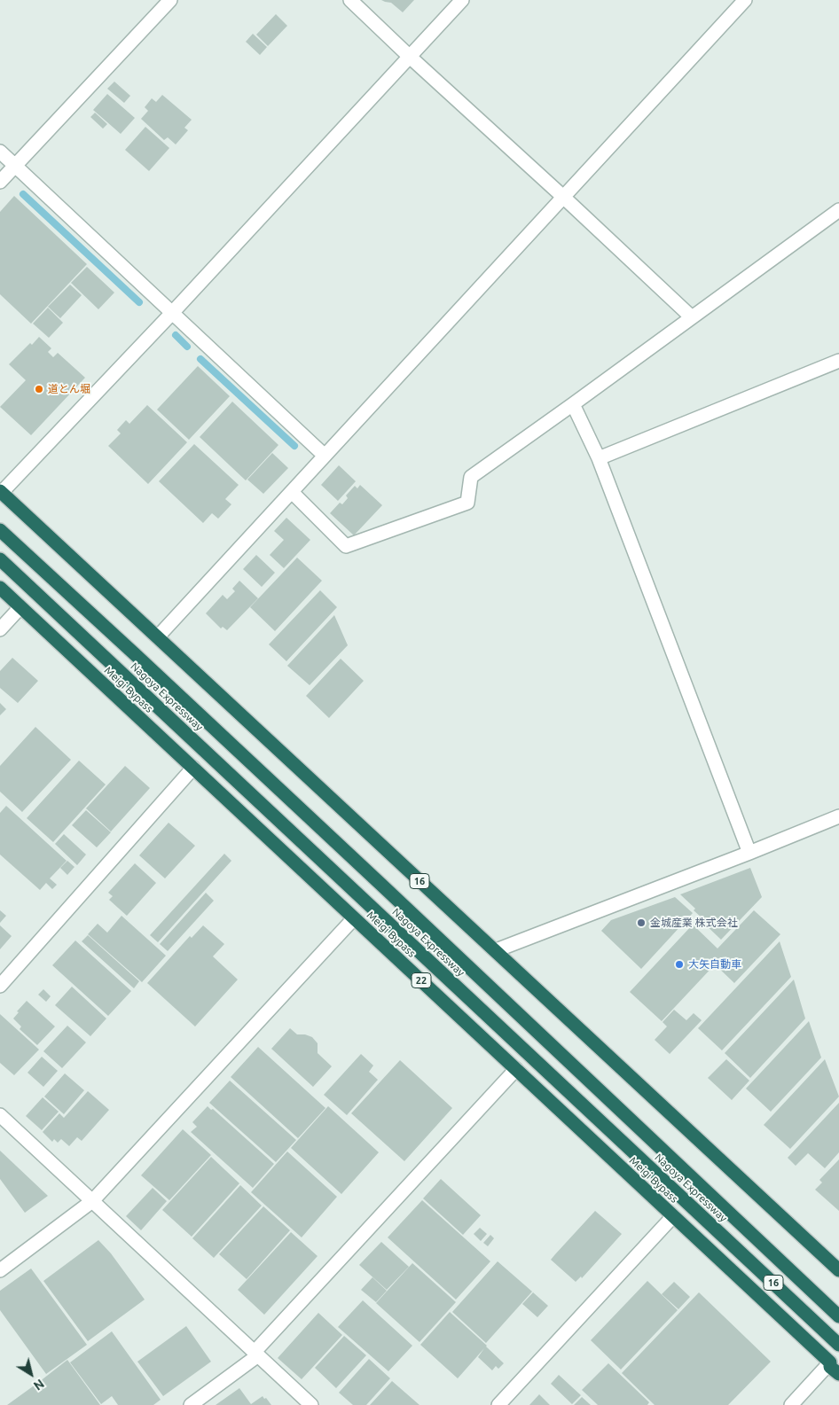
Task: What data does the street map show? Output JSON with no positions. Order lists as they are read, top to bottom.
{
  "streets": {
    "highway": [
      "Meigi Bypass",
      "Nagoya Expressway",
      "16",
      "22"
    ]
  },
  "places": ["道とん堀", "金城産業 株式会社", "大矢自動車"],
  "north": "bottom right"
}
